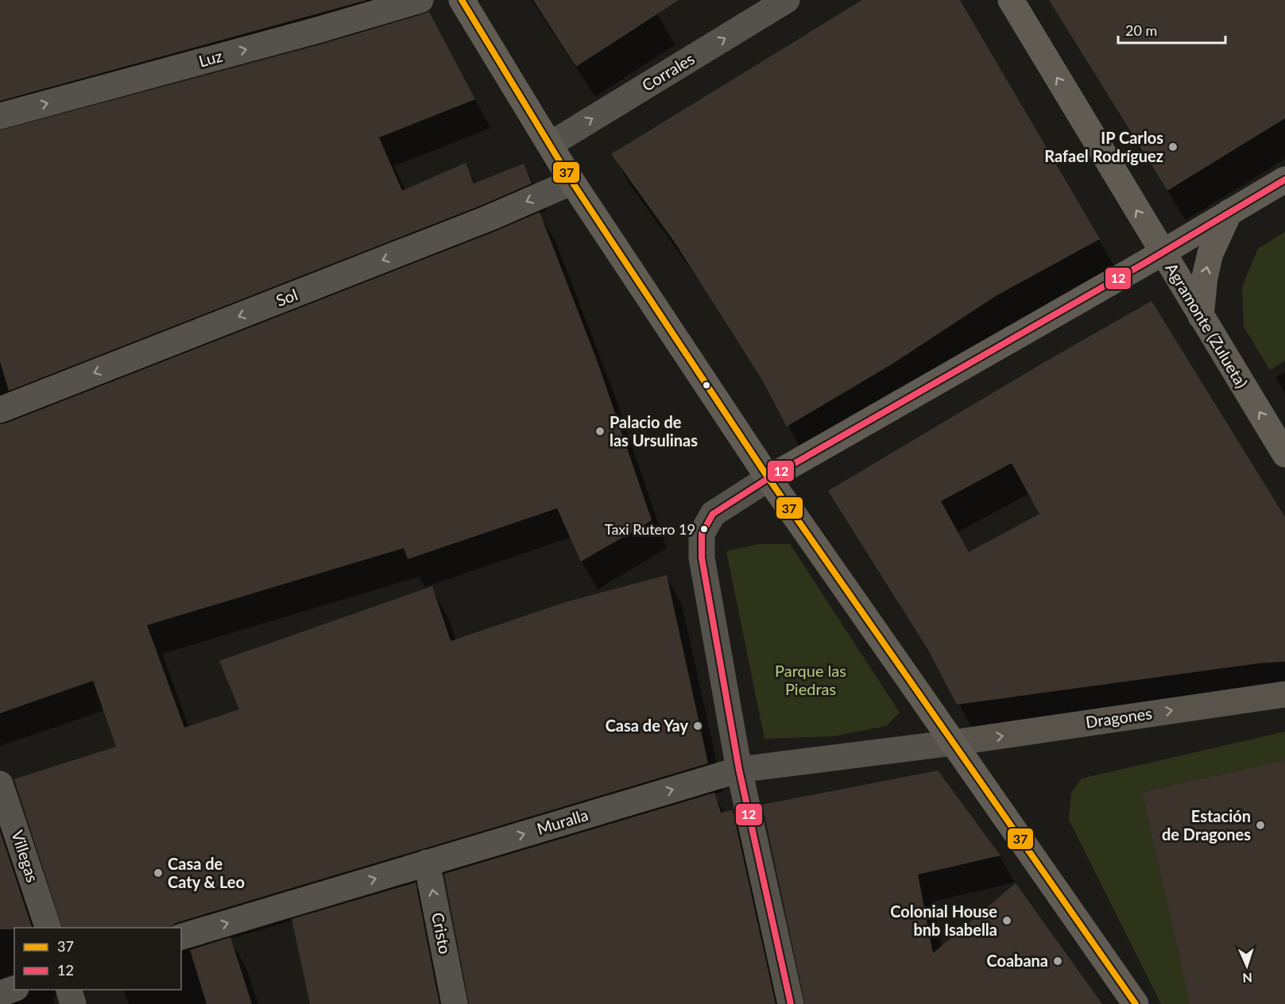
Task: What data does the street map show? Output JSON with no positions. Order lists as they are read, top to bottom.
{
  "streets": {
    "main road": ["Agramonte (Zulueta)", "Dragones"],
    "street": [
      "Luz",
      "Corrales",
      "Sol",
      "Muralla",
      "Villegas",
      "Cristo"
    ]
  },
  "crossings": [
    ["Dragones", "Muralla"],
    ["Muralla", "Cristo"]
  ],
  "one_way": [
    "Luz",
    "Corrales",
    "Sol",
    "Agramonte (Zulueta)",
    "Dragones",
    "Muralla",
    "Cristo"
  ],
  "parks": ["Parque las Piedras"],
  "places": [
    "IP Carlos Rafael Rodríguez",
    "Palacio de las Ursulinas",
    "Taxi Rutero 19",
    "Casa de Yay",
    "Estación de Dragones",
    "Casa de Caty & Leo",
    "Colonial House bnb Isabella",
    "Coabana"
  ],
  "lines": ["transit line 37", "transit line 12"],
  "legend": ["37", "12"],
  "scale_bar": "20 m",
  "north": "bottom"
}
